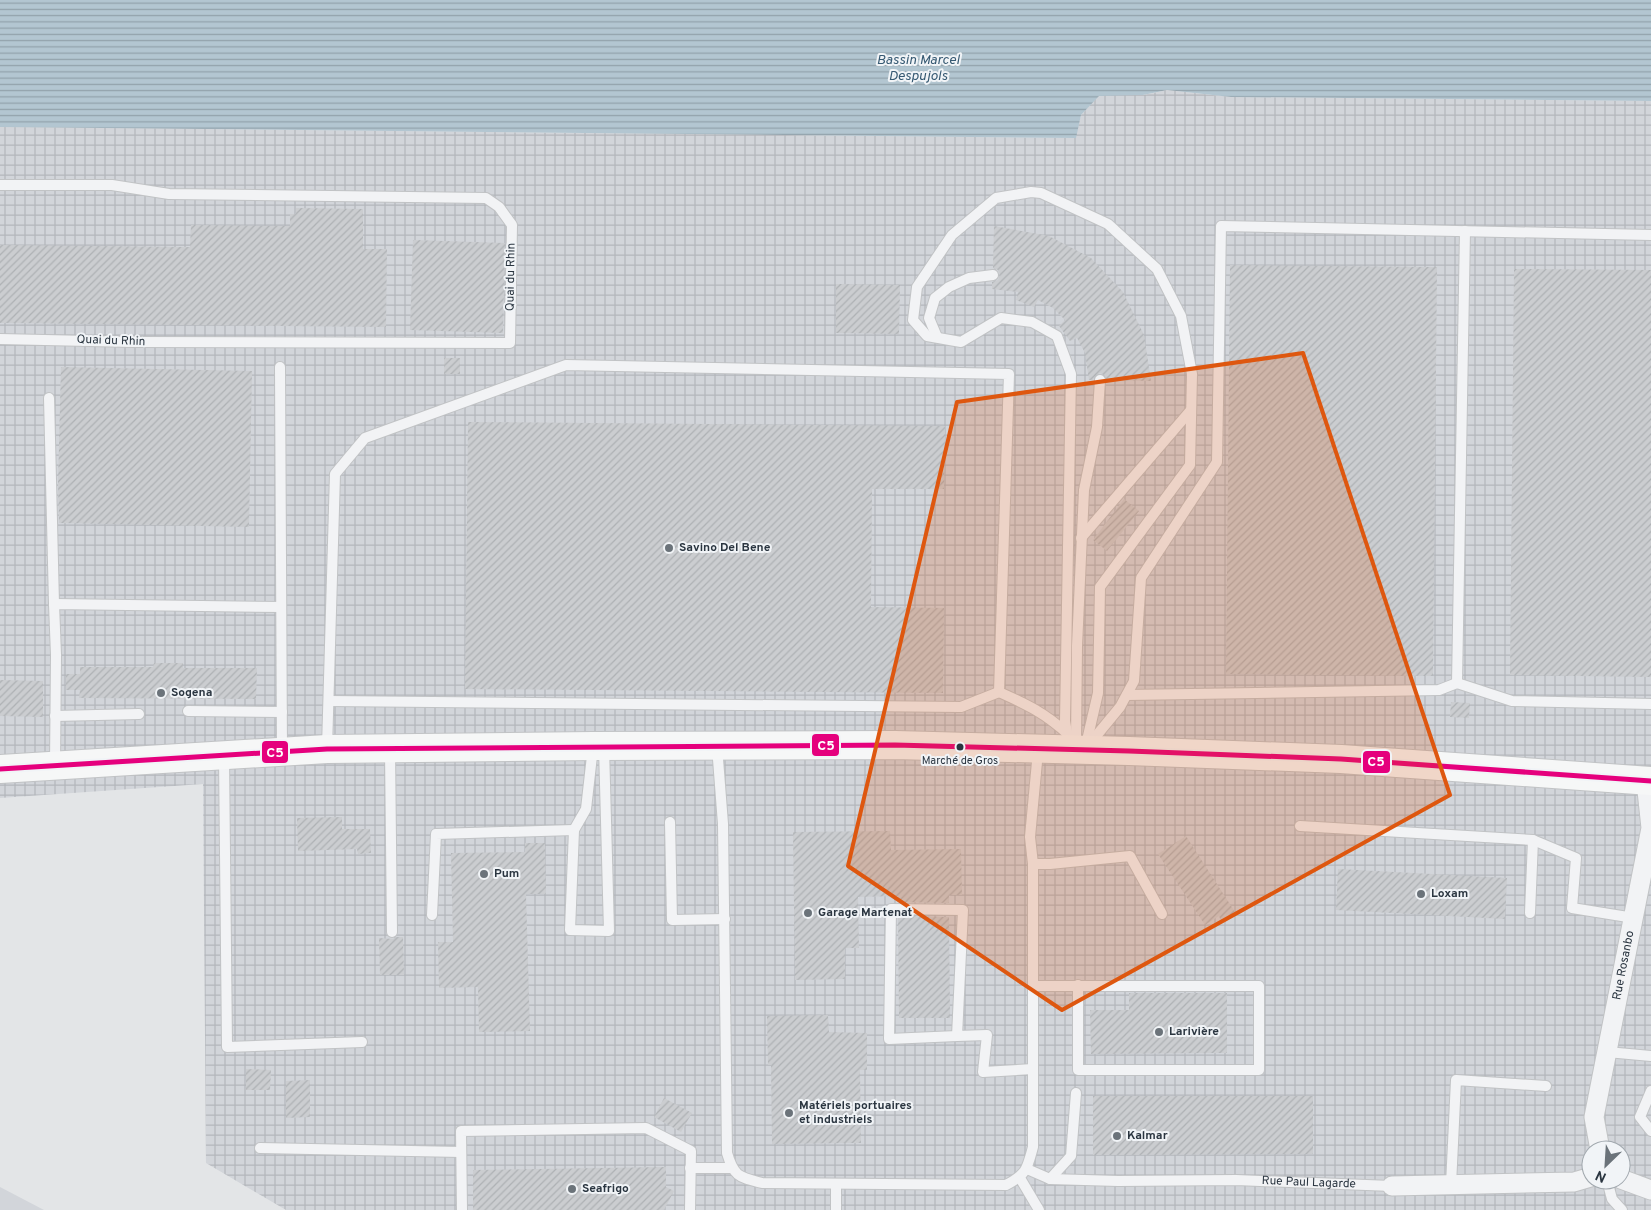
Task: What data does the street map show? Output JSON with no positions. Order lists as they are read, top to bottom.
{
  "streets": {
    "street": ["Rue Rosanbo", "Rue Paul Lagarde"],
    "lane": ["Quai du Rhin"]
  },
  "water": ["Bassin Marcel Despujols"],
  "places": [
    "Savino Del Bene",
    "Sogena",
    "Marché de Gros",
    "Pum",
    "Loxam",
    "Garage Martenat",
    "Larivière",
    "Matériels portuaires et industriels",
    "Kalmar",
    "Seafrigo"
  ],
  "lines": ["transit line C5"],
  "north": "bottom left"
}
